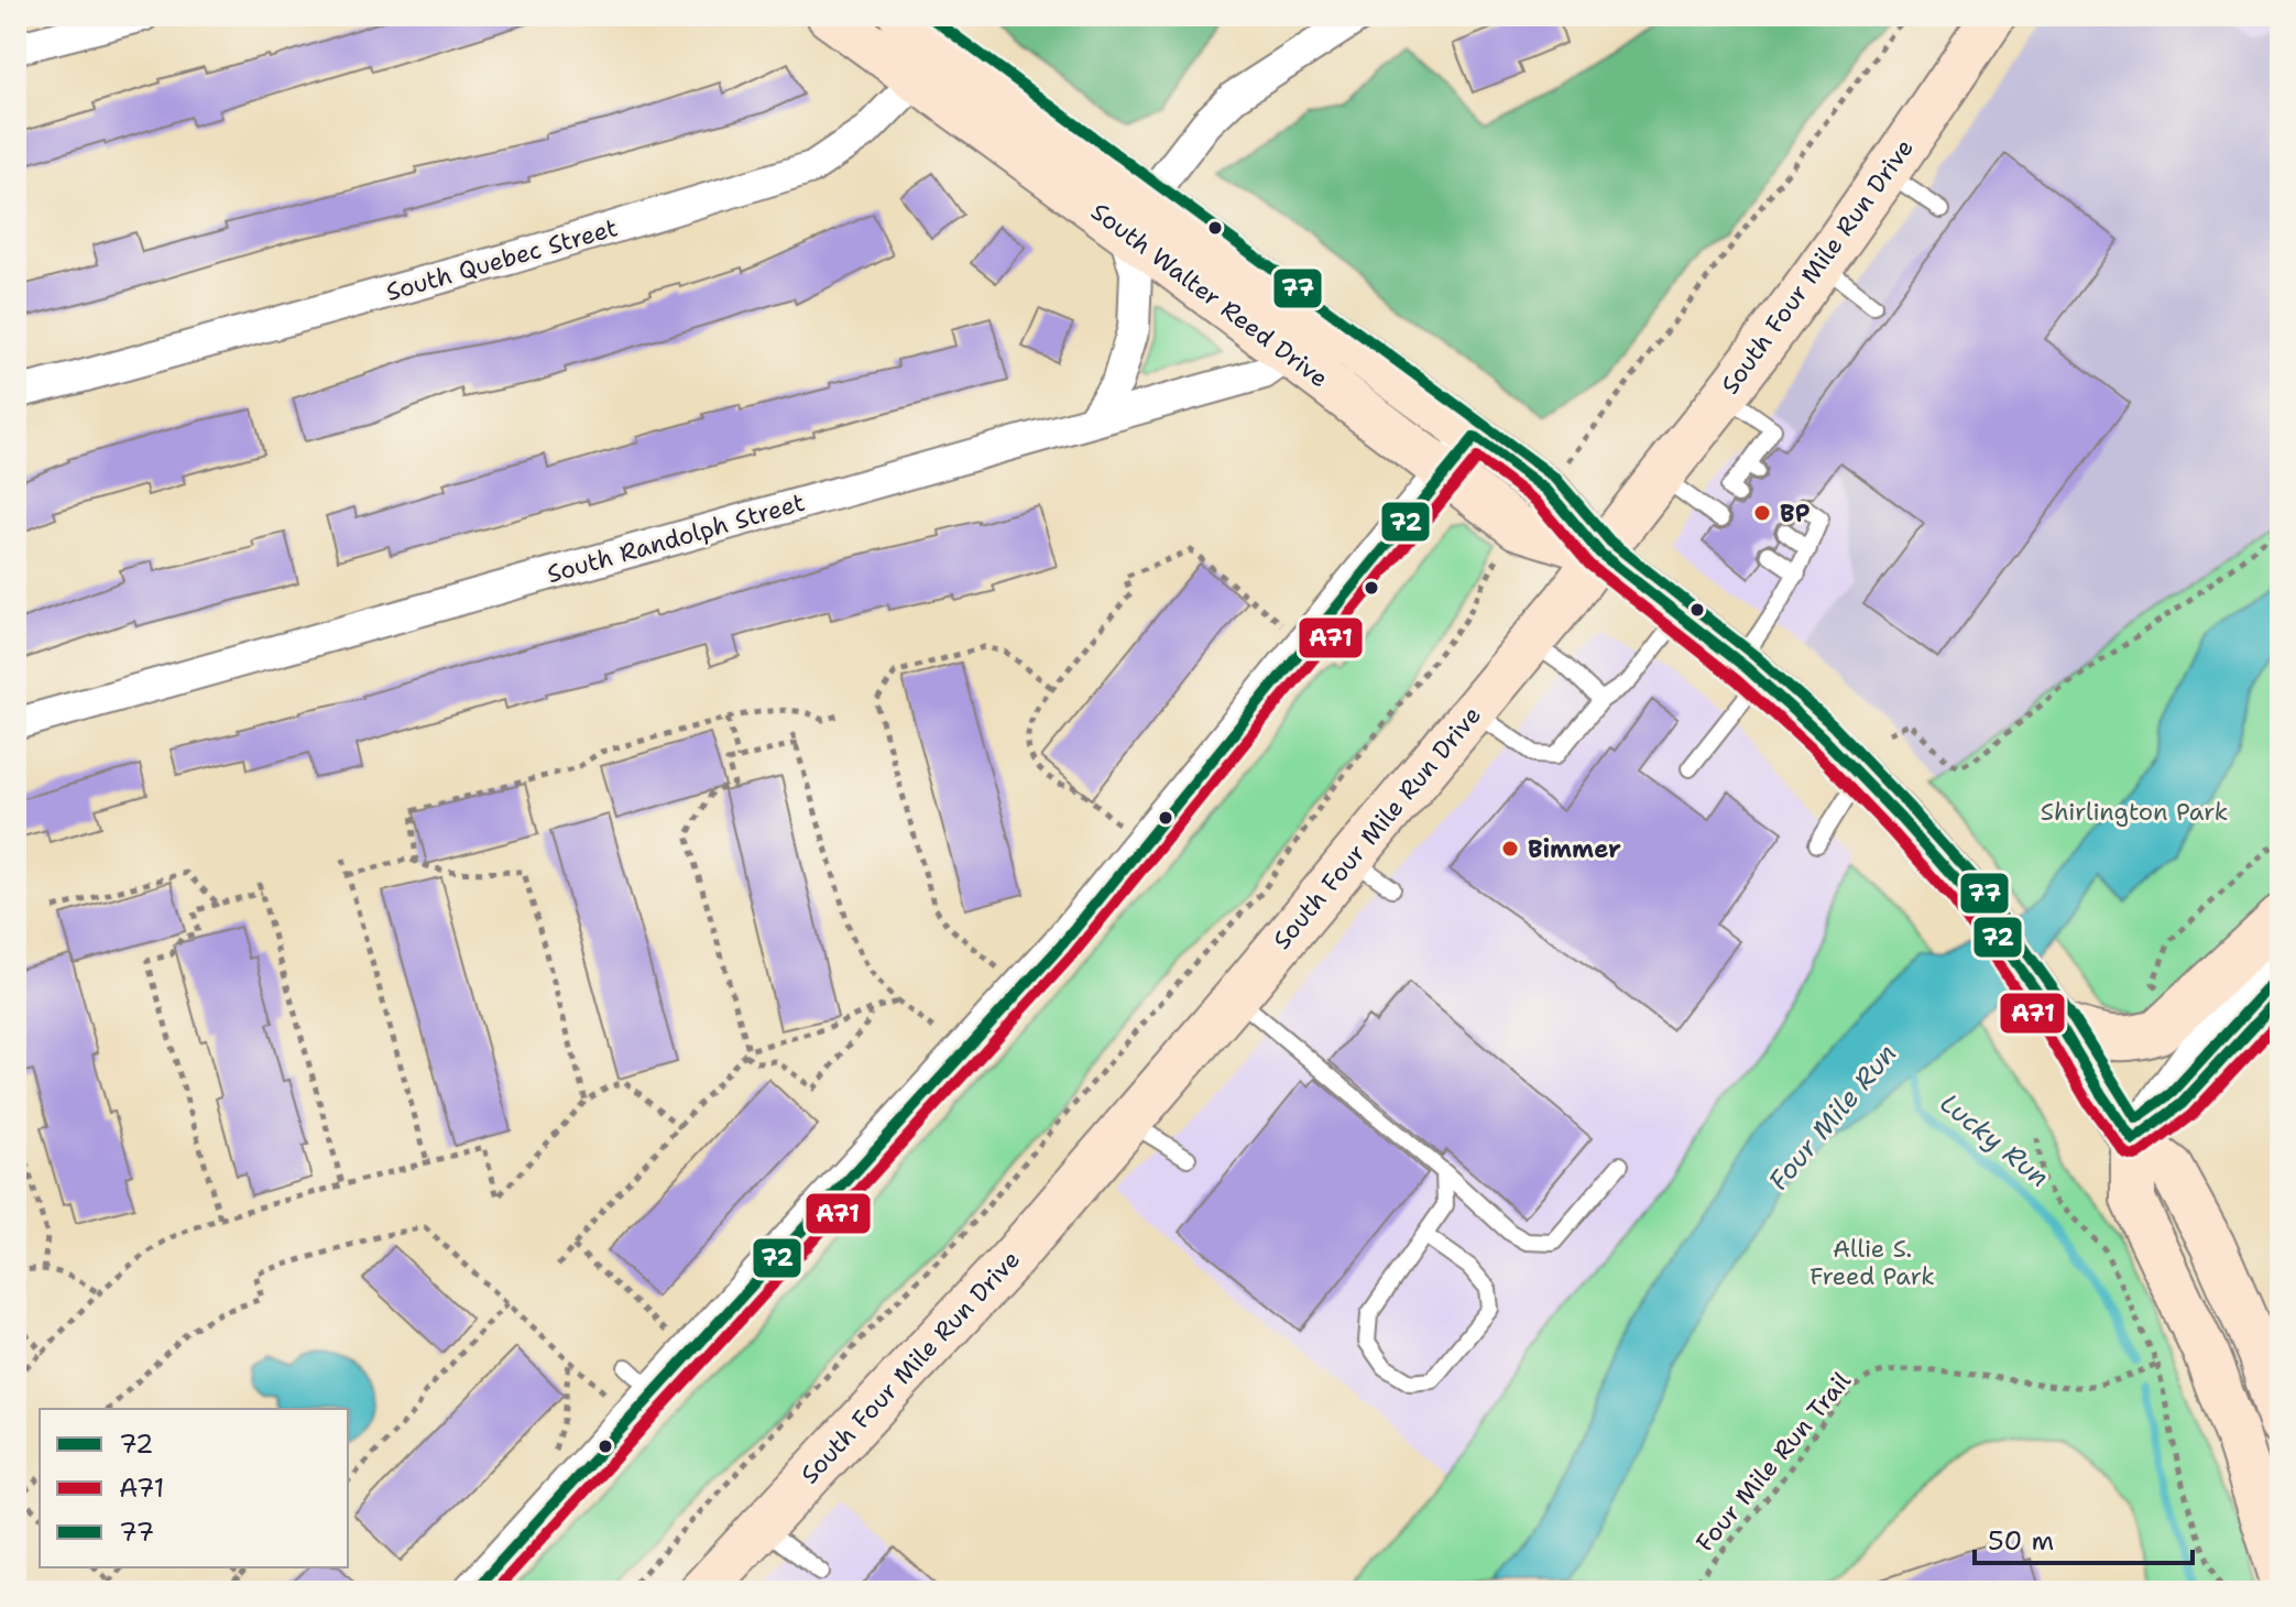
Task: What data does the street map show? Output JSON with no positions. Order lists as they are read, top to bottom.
{
  "streets": {
    "main road": ["South Four Mile Run Drive", "South Walter Reed Drive"],
    "street": ["South Quebec Street", "South Randolph Street"],
    "path": ["Four Mile Run Trail"]
  },
  "crossings": [
    ["South Quebec Street", "South Walter Reed Drive"],
    ["South Four Mile Run Drive", "South Walter Reed Drive"],
    ["South Walter Reed Drive", "South Randolph Street"]
  ],
  "water": ["Four Mile Run", "Lucky Run"],
  "parks": ["Shirlington Park", "Allie S. Freed Park"],
  "places": ["BP", "Bimmer"],
  "lines": ["transit line 77", "transit line 72", "transit line A71"],
  "legend": ["72", "A71", "77"],
  "scale_bar": "50 m"
}
